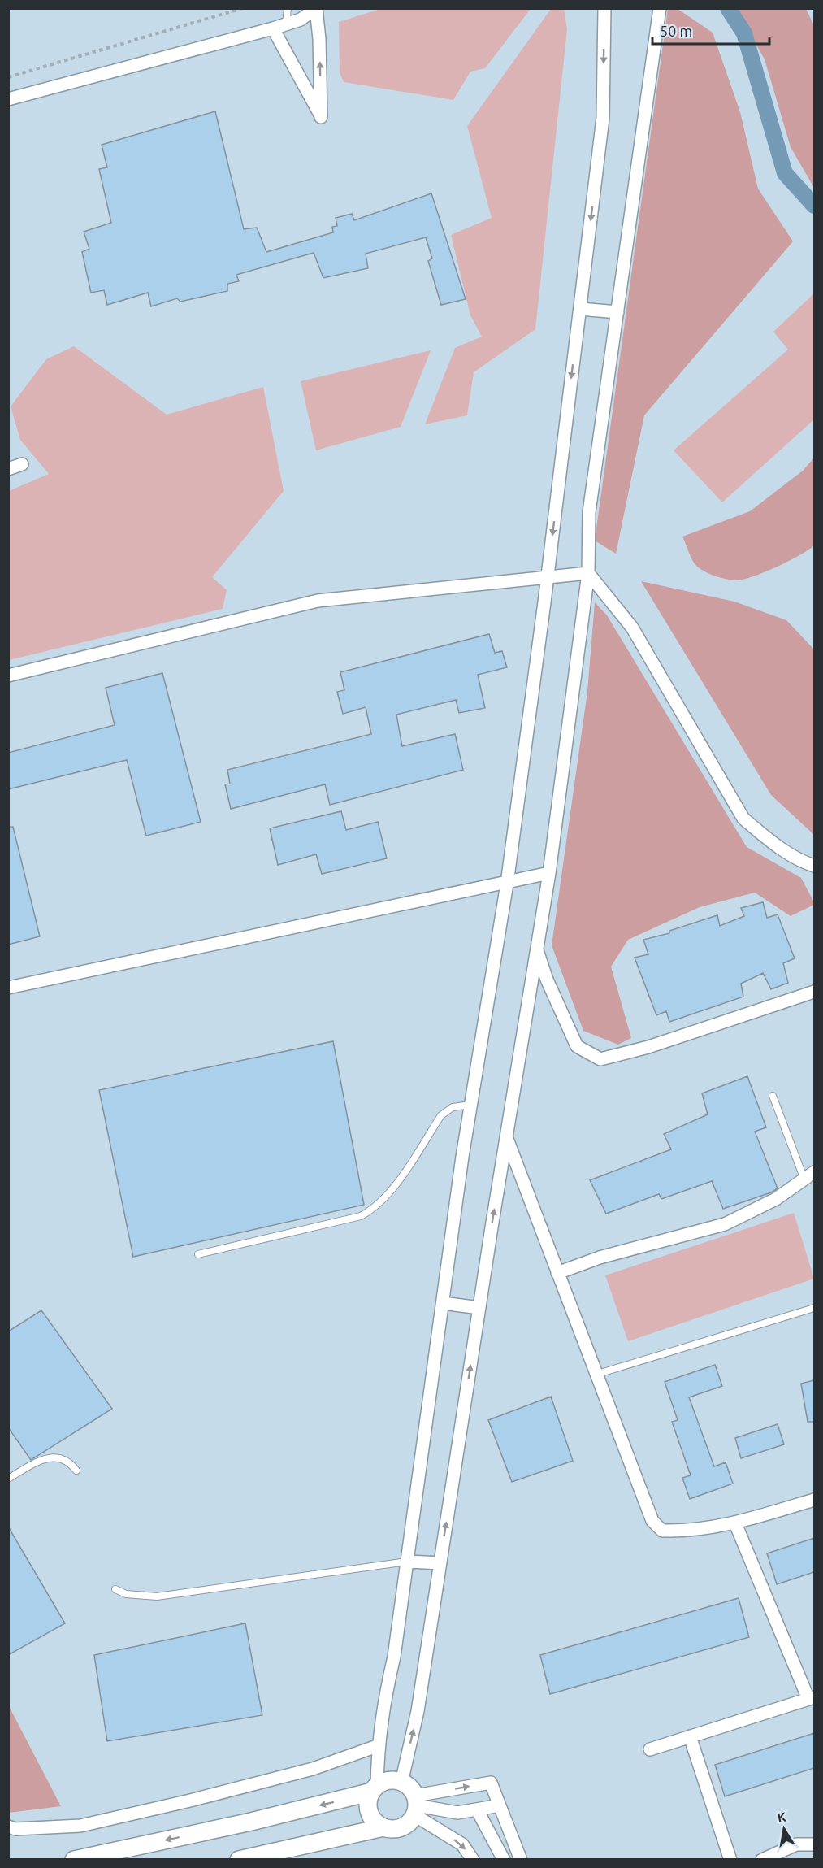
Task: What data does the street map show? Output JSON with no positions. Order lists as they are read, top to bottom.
{
  "scale_bar": "50 m",
  "north": "top"
}
